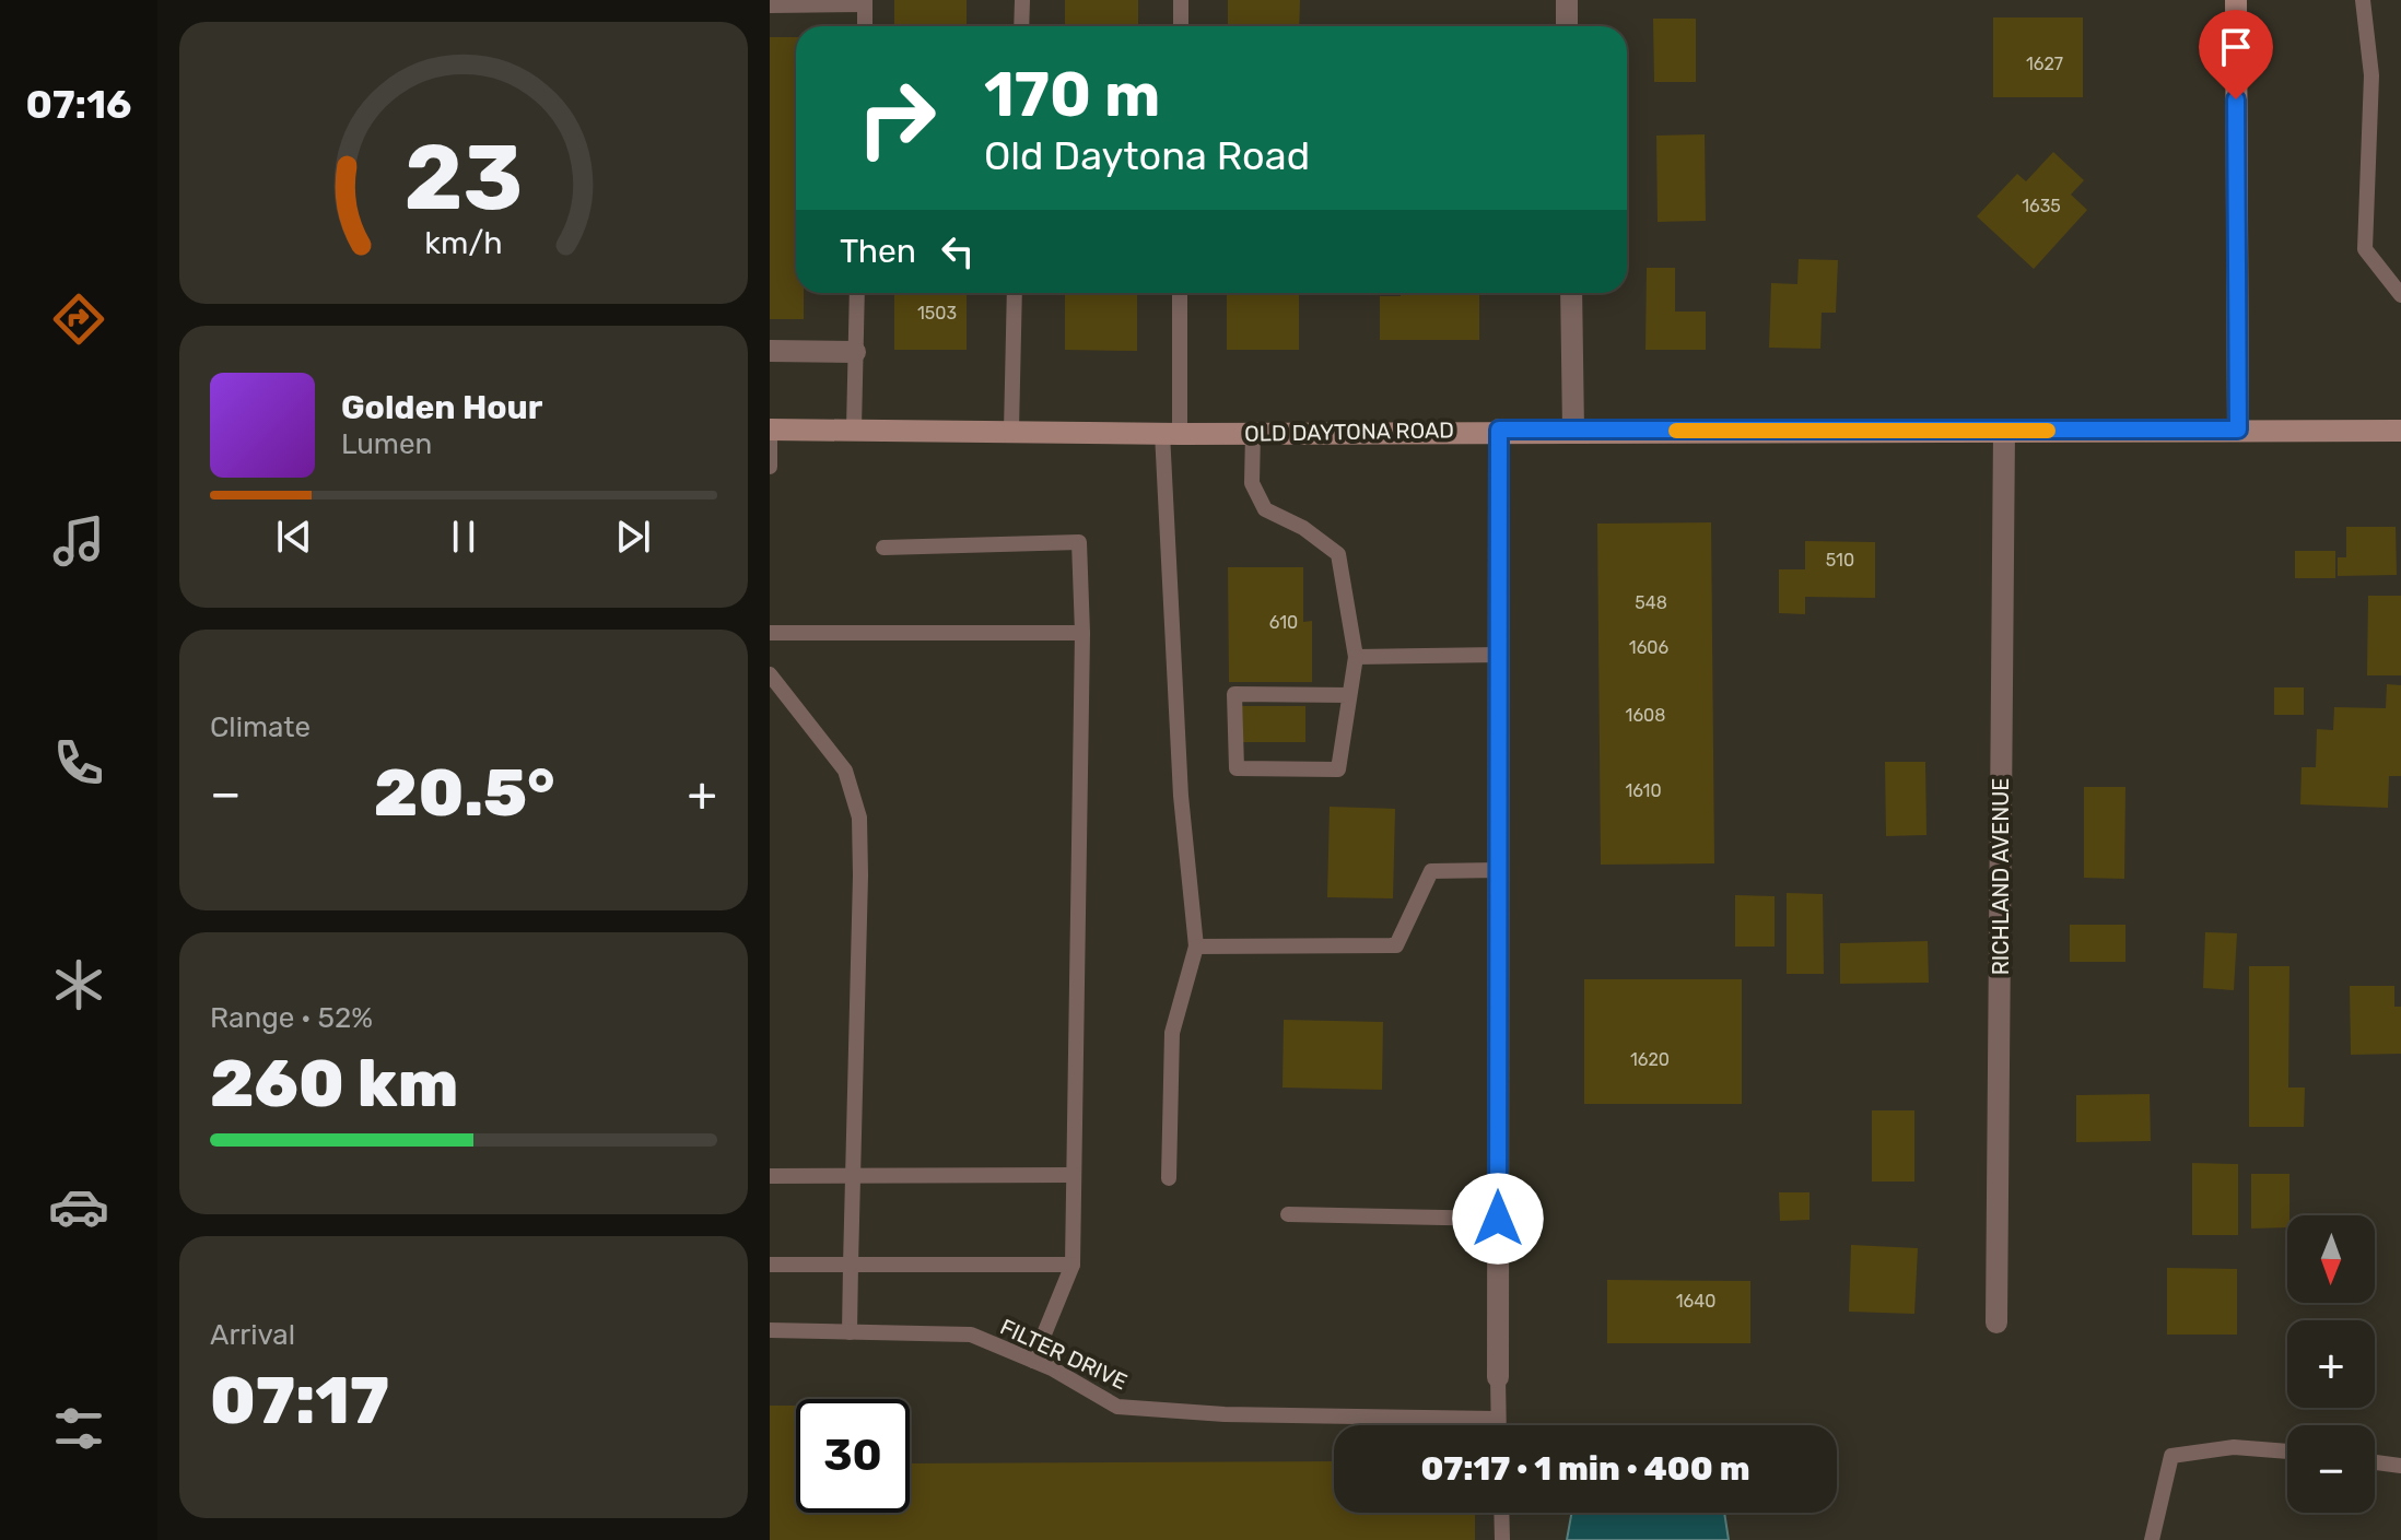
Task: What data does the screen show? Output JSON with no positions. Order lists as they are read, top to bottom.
{
  "streets": {
    "street": ["OLD DAYTONA ROAD", "RICHLAND AVENUE"],
    "lane": ["FILTER DRIVE"]
  },
  "crossings": [
    ["OLD DAYTONA ROAD", "RICHLAND AVENUE"]
  ],
  "house_numbers": [
    "1627",
    "1635",
    "1503",
    "510",
    "548",
    "610",
    "1606",
    "1608",
    "1610",
    "1620",
    "1640"
  ],
  "north": "bottom",
  "page": {
    "tabs": "07:16",
    "turn": ["170 m", "Old Daytona Road"],
    "then": "Then",
    "song": ["Golden Hour", "Lumen"],
    "tile": [
      "Climate",
      ["Range · 52%", "260 km"],
      ["Arrival", "07:17"]
    ],
    "heat": ["−", "20.5°", "+"],
    "map_buttons": ["+", "−"],
    "limit": "30",
    "trip": "07:17 · 1 min · 400 m",
    "gauge": ["23", "km/h"]
  }
}
